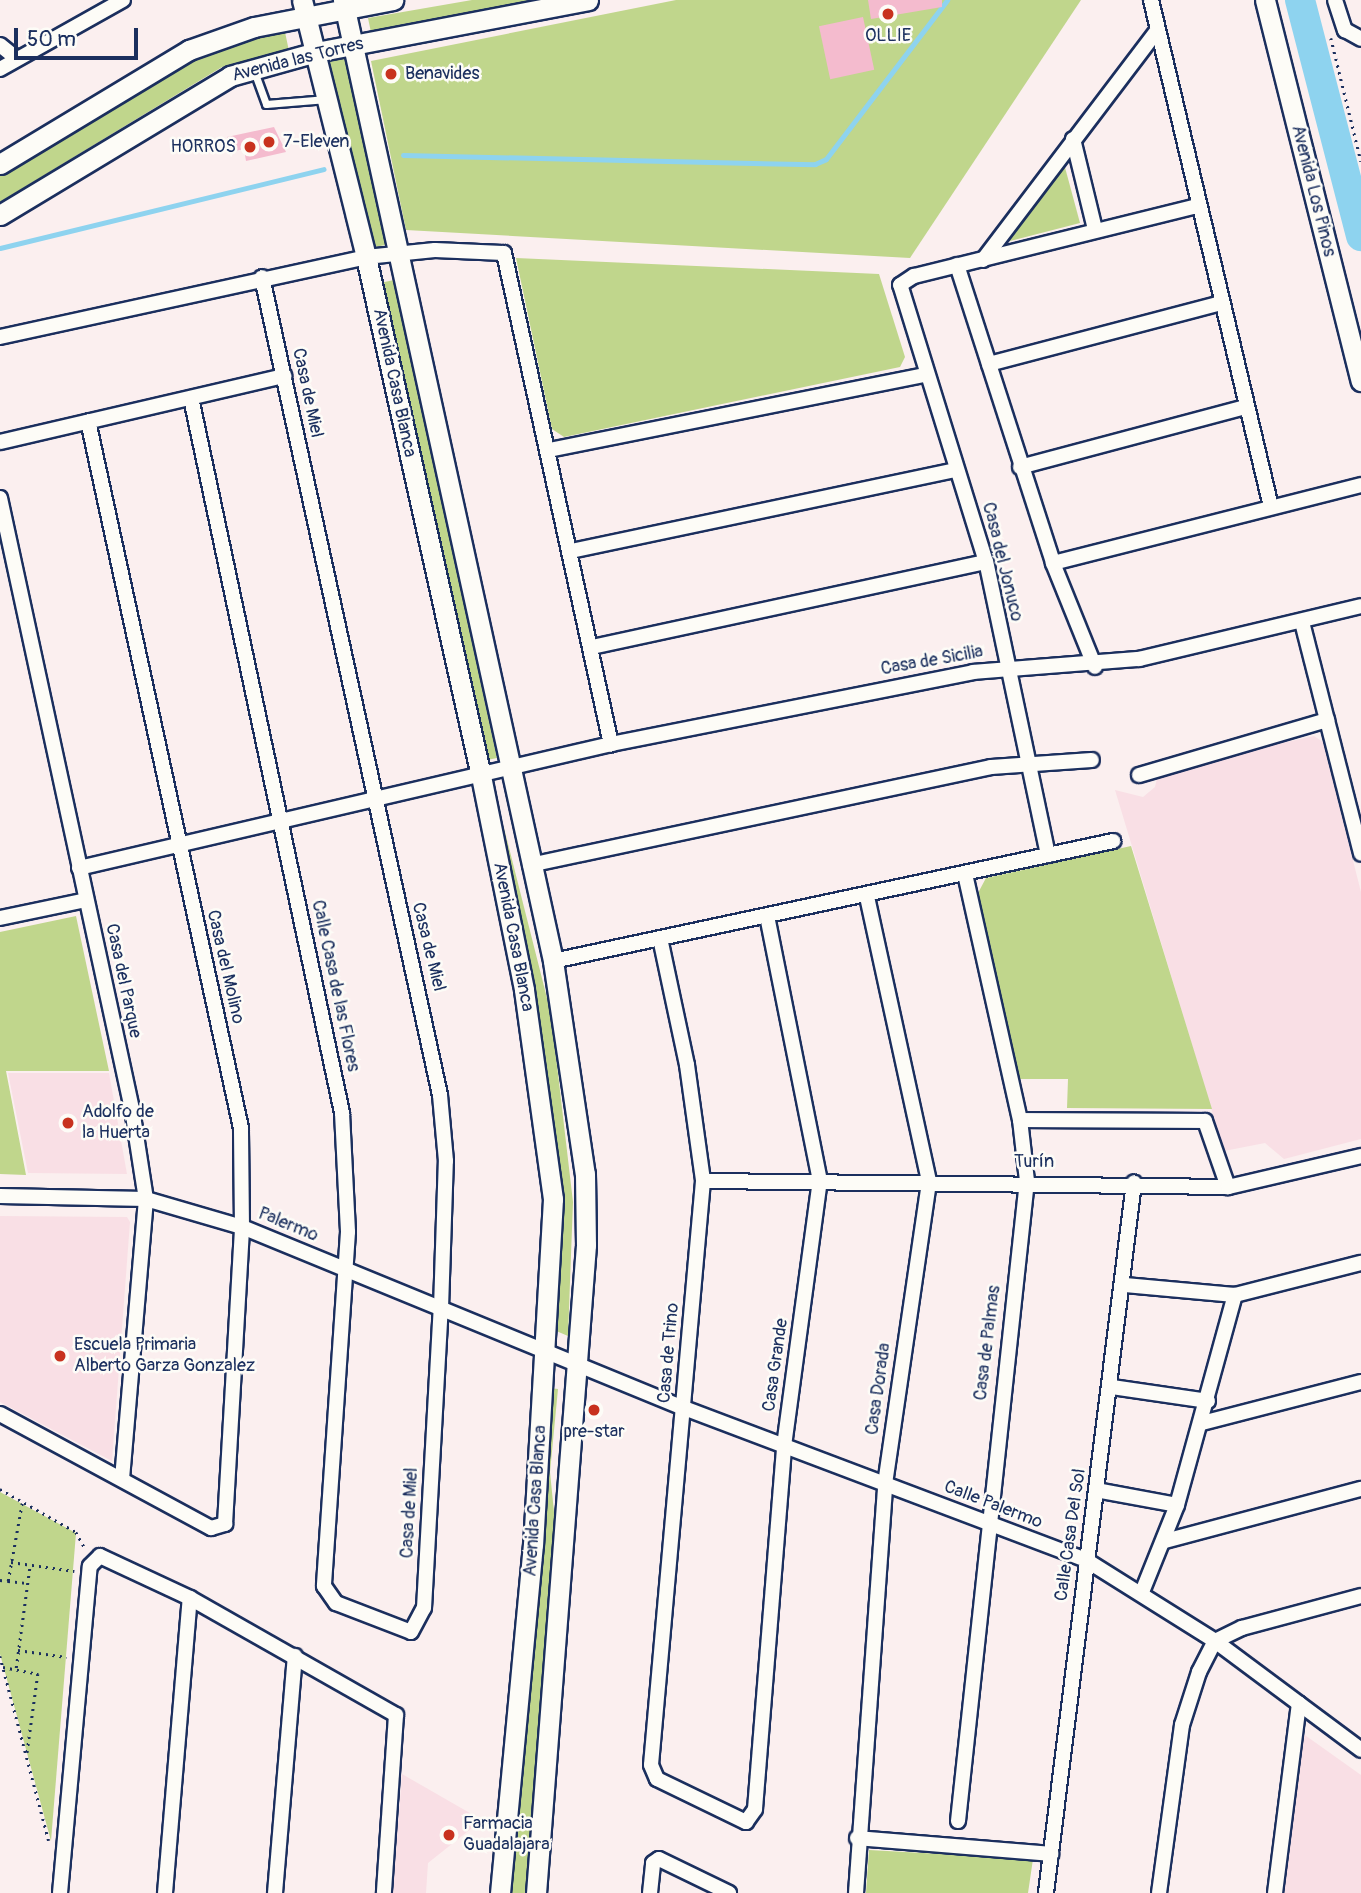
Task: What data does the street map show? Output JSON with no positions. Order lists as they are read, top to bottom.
{
  "streets": {
    "street": [
      "Avenida las Torres",
      "Avenida Los Pinos",
      "Avenida Casa Blanca",
      "Casa de Miel",
      "Casa del Jonuco",
      "Casa de Sicilia",
      "Casa del Molino",
      "Casa del Parque",
      "Calle Casa de las Flores",
      "Turín",
      "Palermo",
      "Casa de Palmas",
      "Casa de Trino",
      "Casa Grande",
      "Casa Dorada",
      "Calle Palermo",
      "Calle Casa Del Sol"
    ]
  },
  "crossings": [
    ["Avenida las Torres", "Avenida Casa Blanca"],
    ["Avenida Casa Blanca", "Casa de Sicilia"],
    ["Avenida Casa Blanca", "Palermo"],
    ["Avenida Casa Blanca", "Calle Palermo"],
    ["Casa de Miel", "Casa de Sicilia"],
    ["Casa de Miel", "Calle Casa de las Flores"],
    ["Casa de Miel", "Palermo"],
    ["Casa del Jonuco", "Casa de Sicilia"],
    ["Casa de Sicilia", "Casa del Molino"],
    ["Casa de Sicilia", "Casa del Parque"],
    ["Casa de Sicilia", "Calle Casa de las Flores"],
    ["Casa del Molino", "Casa del Parque"],
    ["Casa del Molino", "Palermo"],
    ["Casa del Parque", "Palermo"],
    ["Calle Casa de las Flores", "Palermo"],
    ["Turín", "Casa de Palmas"],
    ["Turín", "Casa de Trino"],
    ["Turín", "Casa Grande"],
    ["Turín", "Casa Dorada"],
    ["Turín", "Calle Casa Del Sol"],
    ["Palermo", "Calle Palermo"],
    ["Casa de Palmas", "Calle Palermo"],
    ["Casa de Trino", "Casa Grande"],
    ["Casa de Trino", "Calle Palermo"],
    ["Casa Grande", "Calle Palermo"],
    ["Casa Dorada", "Calle Palermo"],
    ["Calle Palermo", "Calle Casa Del Sol"]
  ],
  "places": [
    "OLLIE",
    "Benavides",
    "7-Eleven",
    "HORROS",
    "Adolfo de la Huerta",
    "Escuela Primaria Alberto Garza Gonzalez",
    "pre-star",
    "Farmacia Guadalajara"
  ],
  "scale_bar": "50 m"
}
